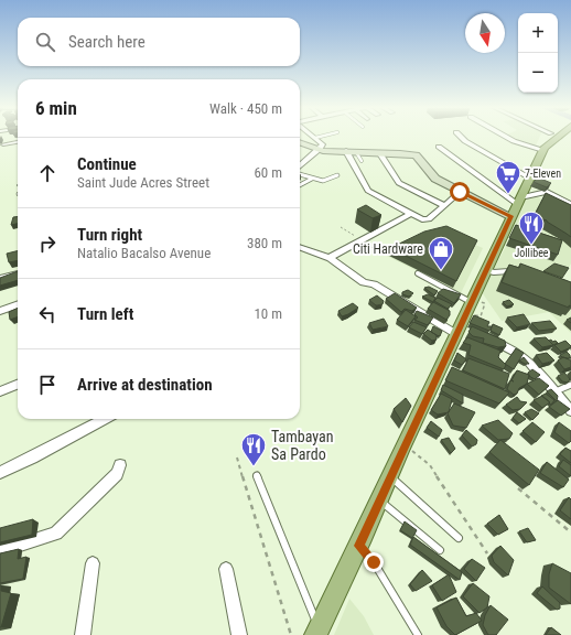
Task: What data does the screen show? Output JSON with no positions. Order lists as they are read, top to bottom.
{
  "places": {
    "supermarket": ["7-Eleven"],
    "restaurant": ["Jollibee", "Tambayan Sa Pardo"],
    "shop": ["Citi Hardware"]
  },
  "north": "bottom",
  "page": {
    "map_buttons": ["+", "−"],
    "search": "Search here",
    "heading": ["6 min", "Walk · 450 m"],
    "list": [
      ["Continue", "Saint Jude Acres Street", "60 m"],
      ["Turn right", "Natalio Bacalso Avenue", "380 m"],
      ["Turn left", "10 m"],
      "Arrive at destination"
    ]
  }
}
